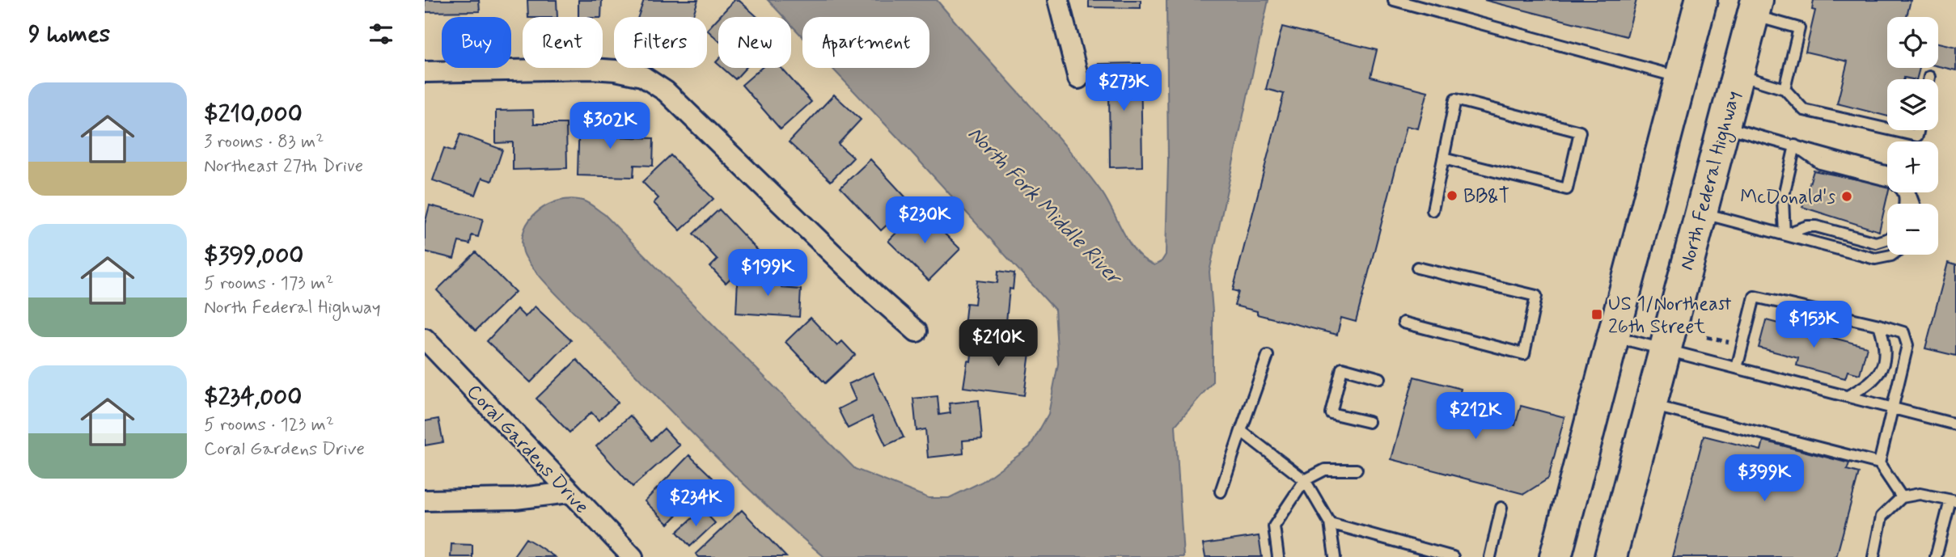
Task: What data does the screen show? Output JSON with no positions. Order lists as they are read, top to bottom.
{
  "streets": {
    "main road": ["North Federal Highway"],
    "street": ["Coral Gardens Drive"]
  },
  "water": ["North Fork Middle River"],
  "places": {
    "other": ["BB&T", "McDonald's"],
    "transit": ["US 1/Northeast 26th Street"]
  },
  "page": {
    "heading": "9 homes",
    "map_buttons": ["+", "−"],
    "chip": [
      "Buy",
      "Rent",
      "Filters",
      "New",
      "Apartment"
    ],
    "price": [
      "$273K",
      "$302K",
      "$230K",
      "$199K",
      "$153K",
      "$210K",
      "$212K",
      "$399K",
      "$234K"
    ],
    "list": [
      {
        "name": "$210,000",
        "note": "3 rooms · 83 m² · Northeast 27th Drive"
      },
      {
        "name": "$399,000",
        "note": "5 rooms · 173 m² · North Federal Highway"
      },
      {
        "name": "$234,000",
        "note": "5 rooms · 123 m² · Coral Gardens Drive"
      }
    ]
  }
}
